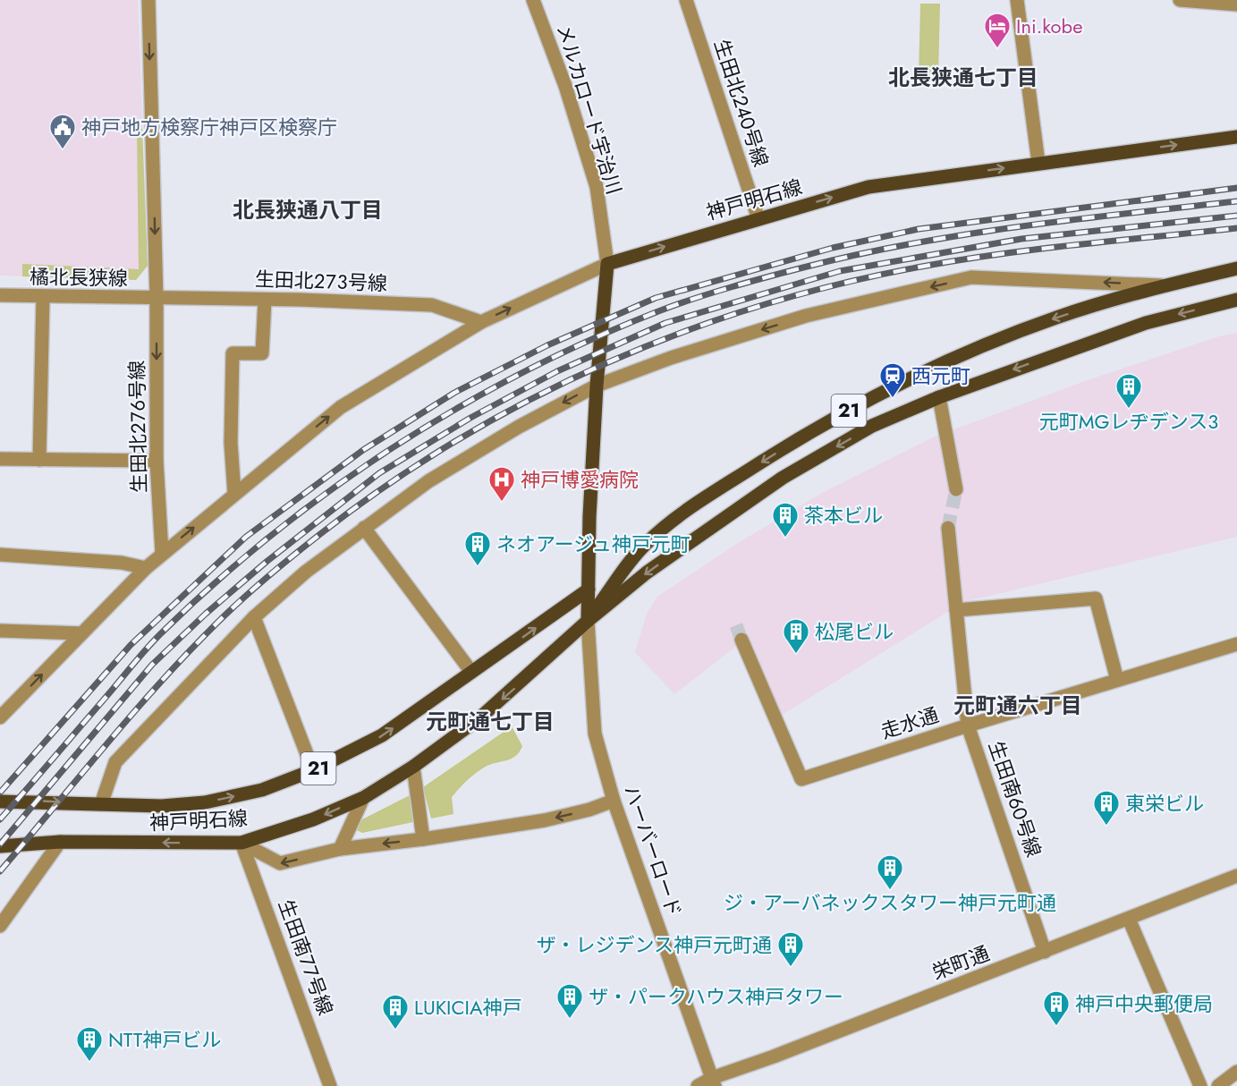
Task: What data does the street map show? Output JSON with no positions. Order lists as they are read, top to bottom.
{
  "streets": {
    "main road": ["神戸明石線", "21"],
    "street": [
      "生田北２４０号線",
      "メルカロード宇治川",
      "橘北長狭線",
      "生田北２７３号線",
      "生田北２７６号線",
      "走水通",
      "生田南６０号線",
      "ハーバーロード",
      "生田南７７号線",
      "栄町通"
    ]
  },
  "crossings": [
    ["生田北２４０号線", "神戸明石線"],
    ["メルカロード宇治川", "神戸明石線"],
    ["神戸明石線", "ハーバーロード"],
    ["神戸明石線", "生田南７７号線"],
    ["橘北長狭線", "生田北２７３号線"],
    ["橘北長狭線", "生田北２７６号線"],
    ["生田北２７３号線", "生田北２７６号線"],
    ["走水通", "生田南６０号線"],
    ["生田南６０号線", "栄町通"],
    ["ハーバーロード", "栄町通"]
  ],
  "districts": [
    "北長狭通七丁目",
    "北長狭通八丁目",
    "元町通六丁目",
    "元町通七丁目"
  ],
  "places": {
    "hotel": ["Ini.kobe"],
    "public building": ["神戸地方検察庁神戸区検察庁"],
    "station": ["西元町"],
    "building": [
      "元町MGレヂデンス3",
      "茶本ビル",
      "ネオアージュ神戸元町",
      "松尾ビル",
      "東栄ビル",
      "ジ・アーバネックスタワー神戸元町通",
      "ザ・レジデンス神戸元町通",
      "ザ・パークハウス神戸タワー",
      "神戸中央郵便局",
      "LUKICIA神戸",
      "NTT神戸ビル"
    ],
    "hospital": ["神戸博愛病院"]
  }
}
